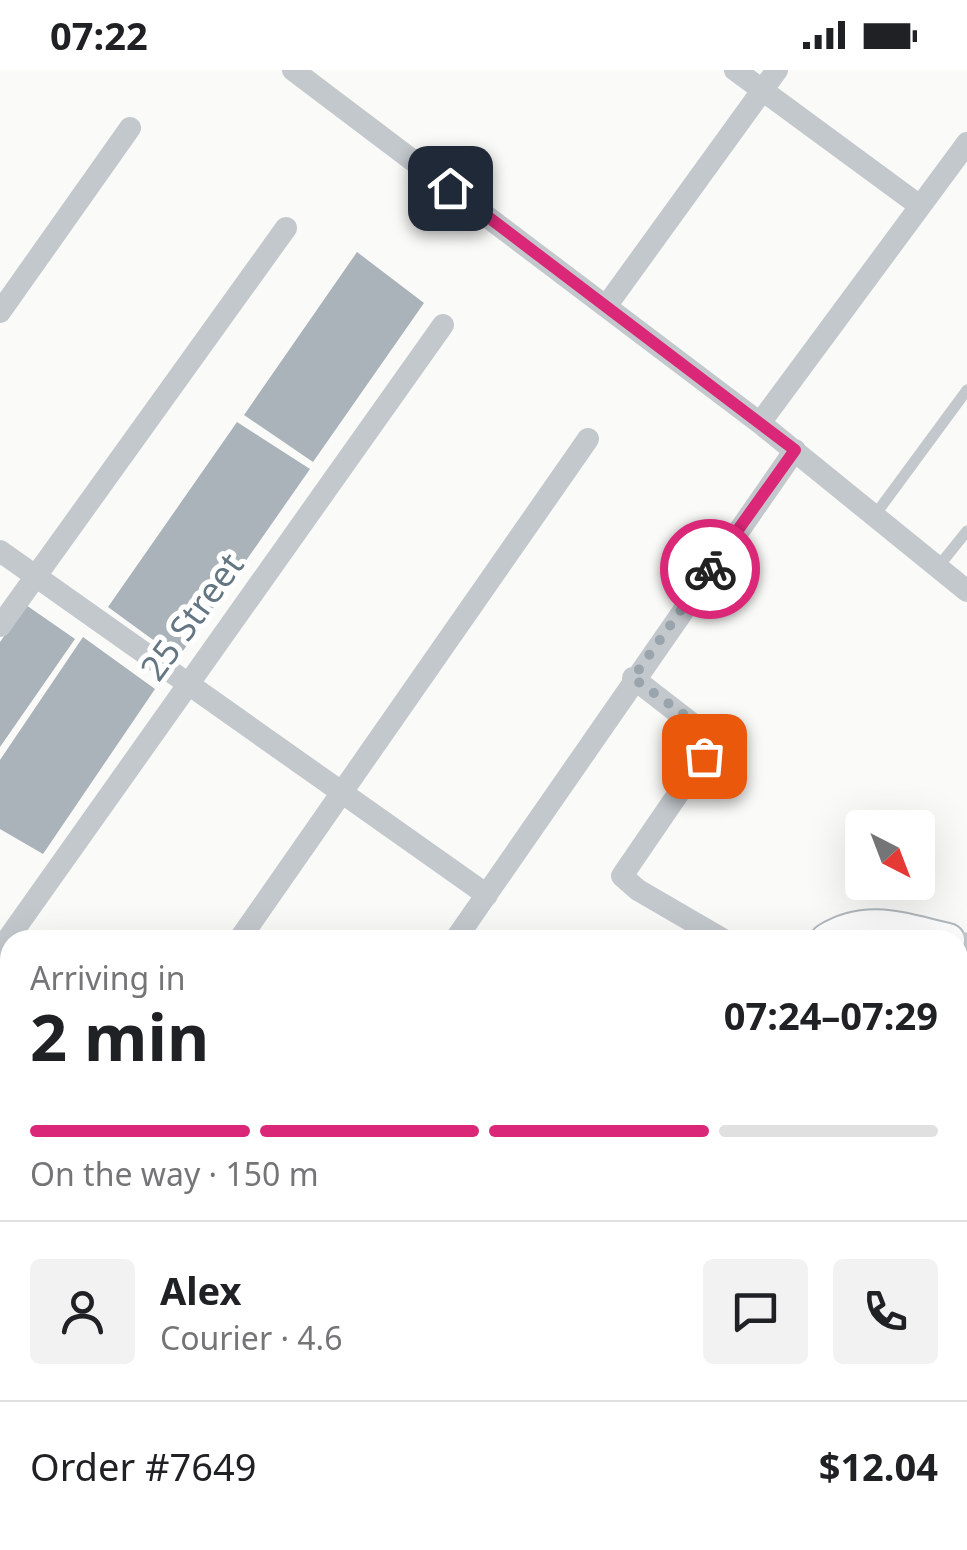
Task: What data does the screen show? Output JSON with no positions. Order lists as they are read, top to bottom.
{
  "streets": {
    "street": ["25 Street"]
  },
  "north": "bottom right",
  "page": {
    "status": "07:22",
    "heading": ["2 min", "Arriving in", "07:24–07:29"],
    "panel": [
      "Alex",
      "Courier · 4.6",
      "Order #7649",
      "$12.04"
    ],
    "bar": "On the way · 150 m"
  }
}
